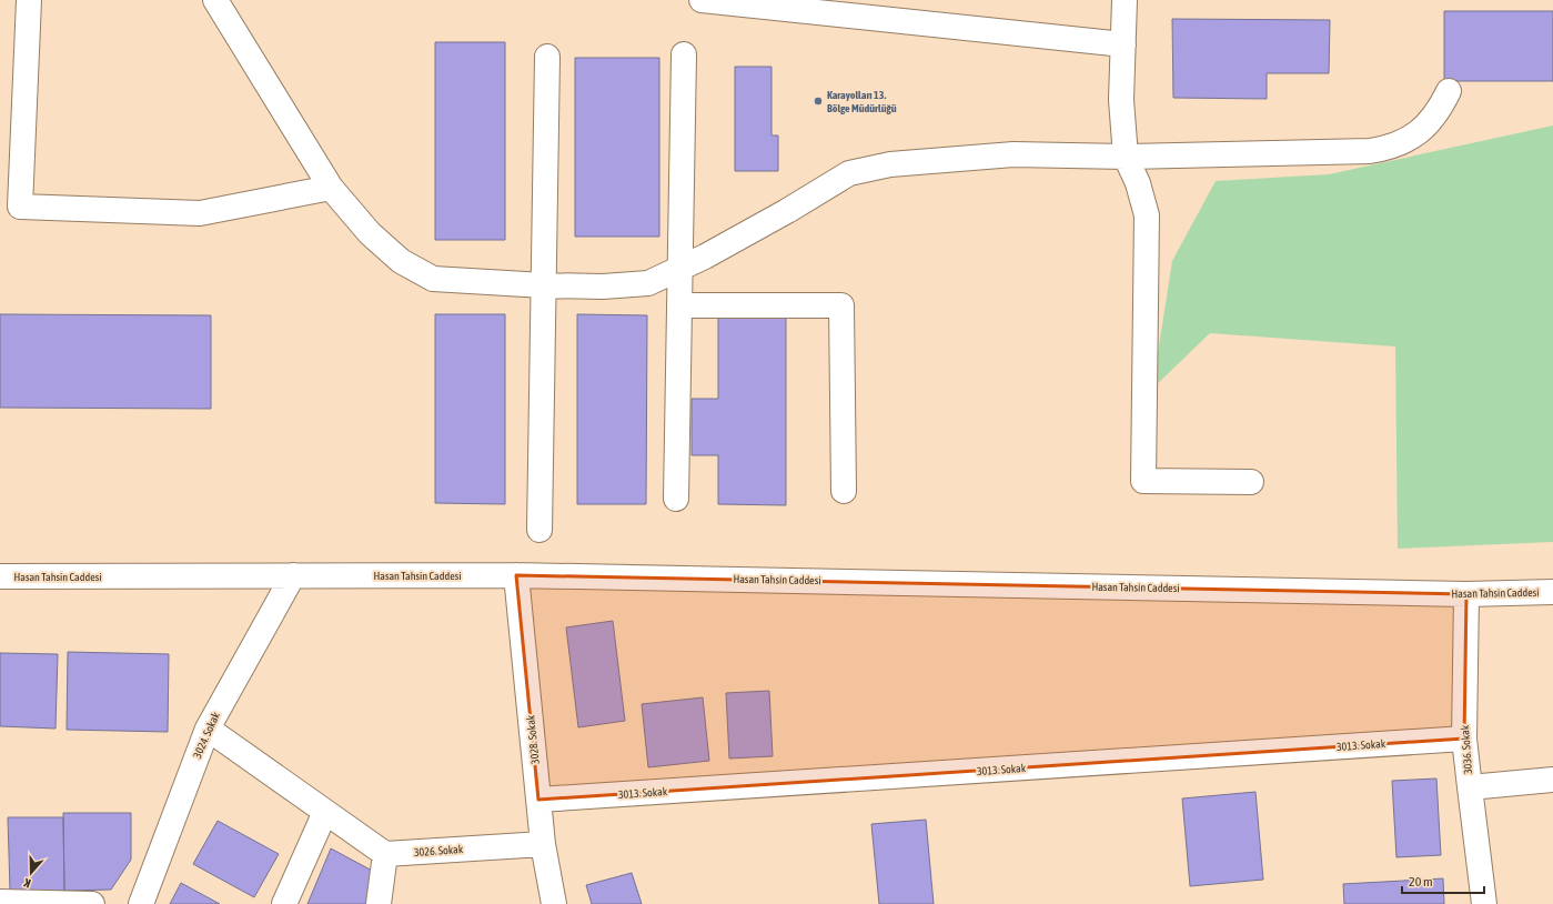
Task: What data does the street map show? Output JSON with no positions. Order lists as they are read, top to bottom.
{
  "streets": {
    "street": [
      "Hasan Tahsin Caddesi",
      "3024. Sokak",
      "3028. Sokak",
      "3013. Sokak",
      "3036. Sokak",
      "3026. Sokak"
    ]
  },
  "crossings": [
    ["Hasan Tahsin Caddesi", "3024. Sokak"],
    ["Hasan Tahsin Caddesi", "3028. Sokak"],
    ["Hasan Tahsin Caddesi", "3036. Sokak"],
    ["3028. Sokak", "3013. Sokak"],
    ["3028. Sokak", "3026. Sokak"],
    ["3013. Sokak", "3036. Sokak"]
  ],
  "places": ["Karayolları 13. Bölge Müdürlüğü"],
  "scale_bar": "20 m",
  "north": "bottom"
}
